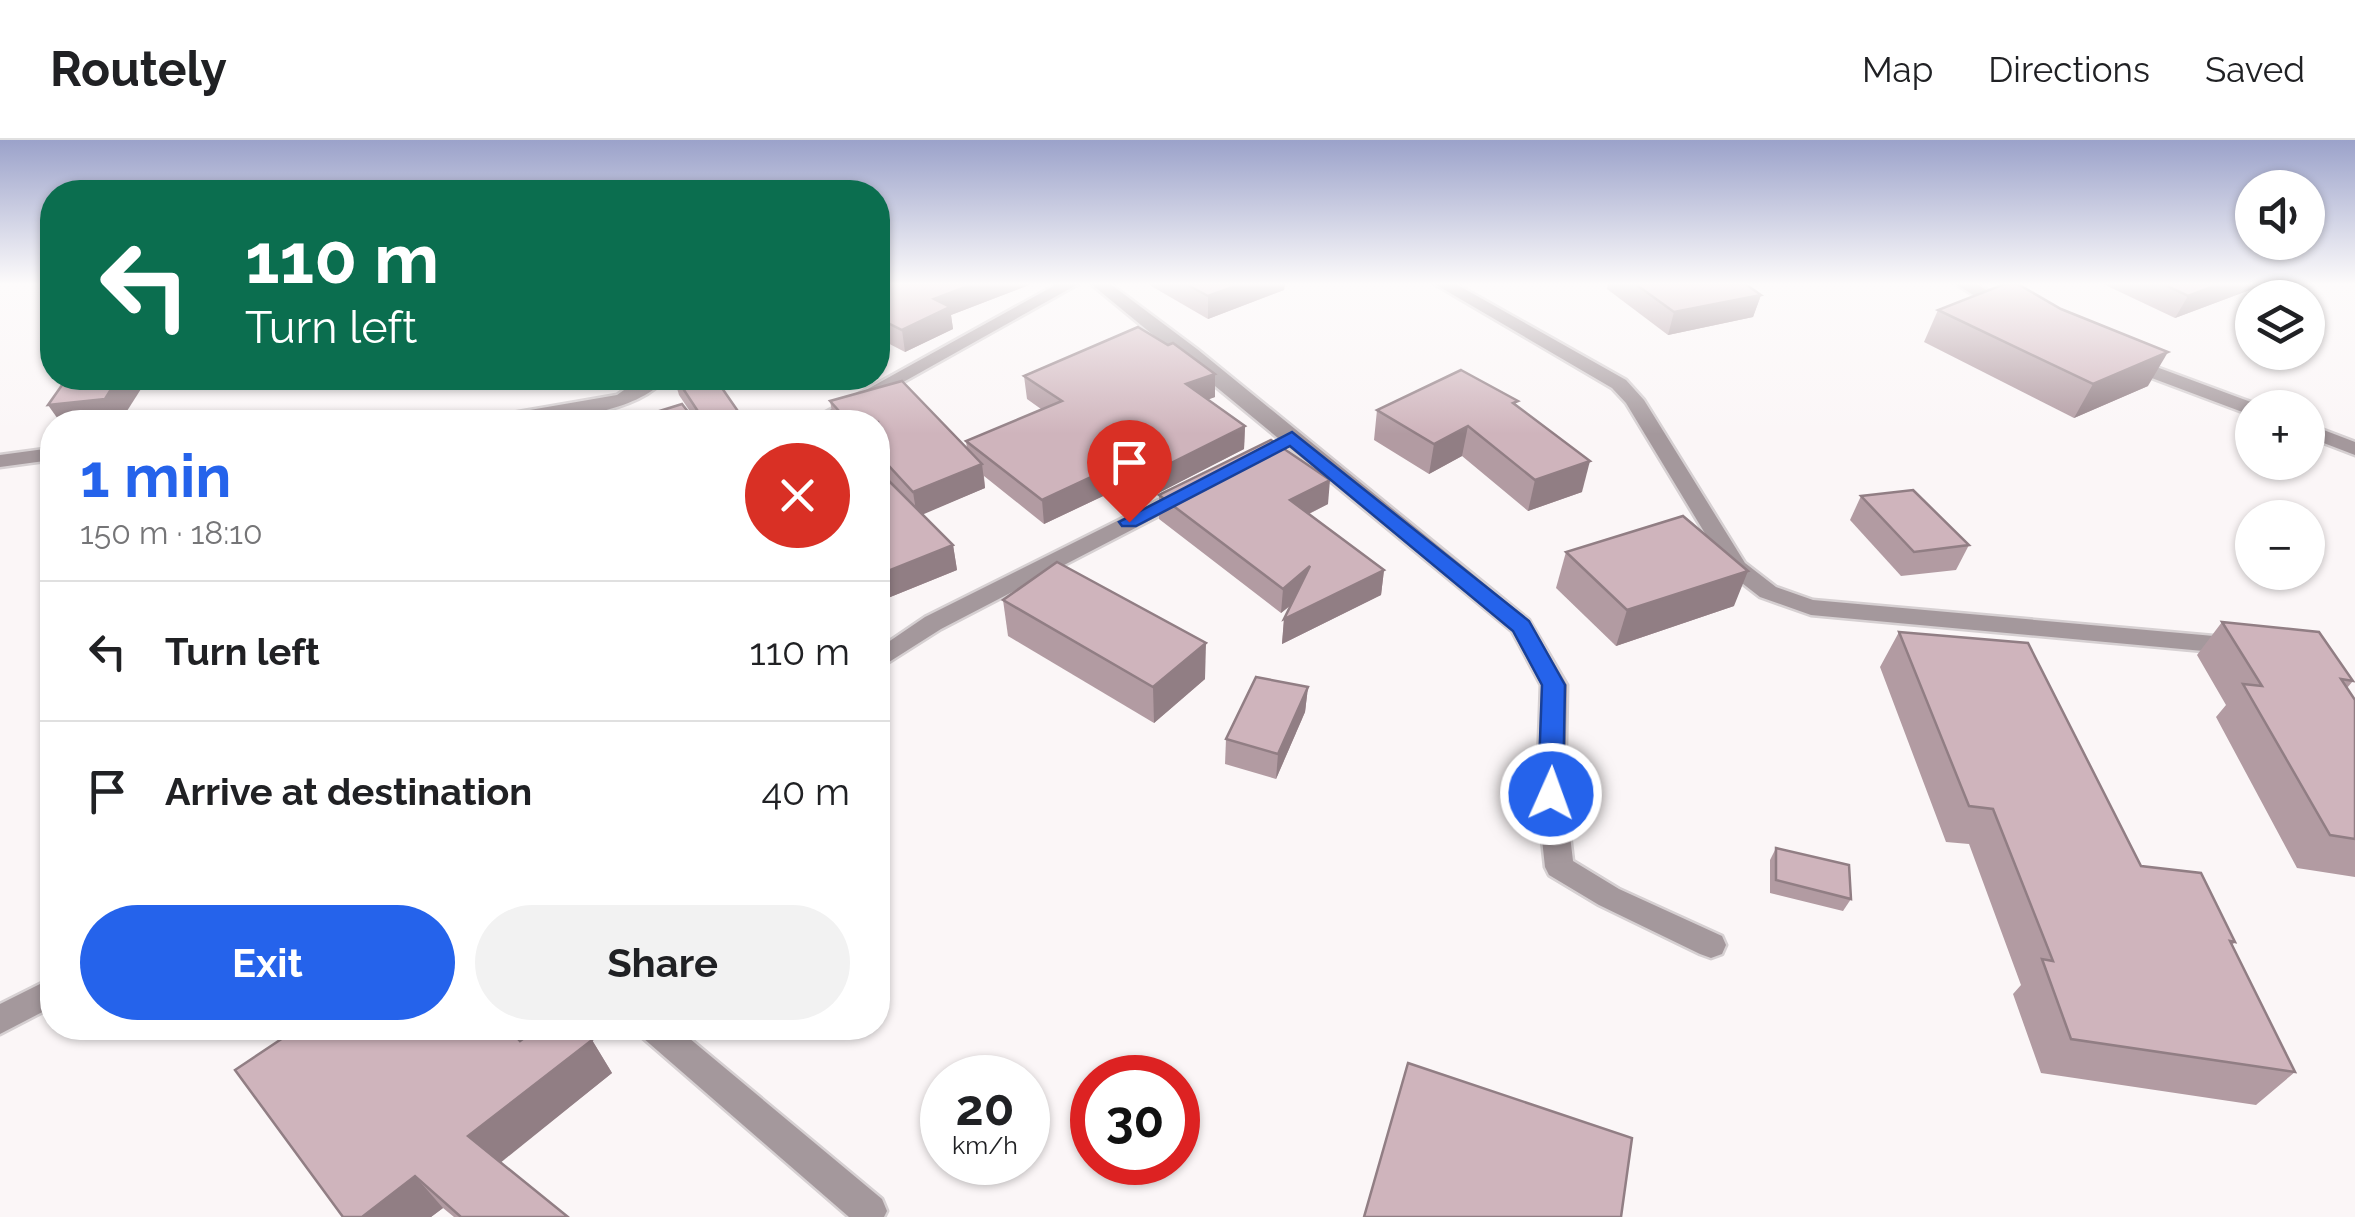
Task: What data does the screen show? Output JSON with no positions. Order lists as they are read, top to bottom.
{
  "page": {
    "header": "Routely",
    "nav": ["Map", "Directions", "Saved"],
    "map_buttons": ["+", "−"],
    "turn": ["110 m", "Turn left"],
    "heading": ["1 min", "150 m · 18:10"],
    "list": [
      {
        "name": "Turn left",
        "value": "110 m"
      },
      {
        "name": "Arrive at destination",
        "value": "40 m"
      }
    ],
    "buttons": ["Exit", "Share"],
    "speed": "20 km/h",
    "limit": "30"
  }
}
